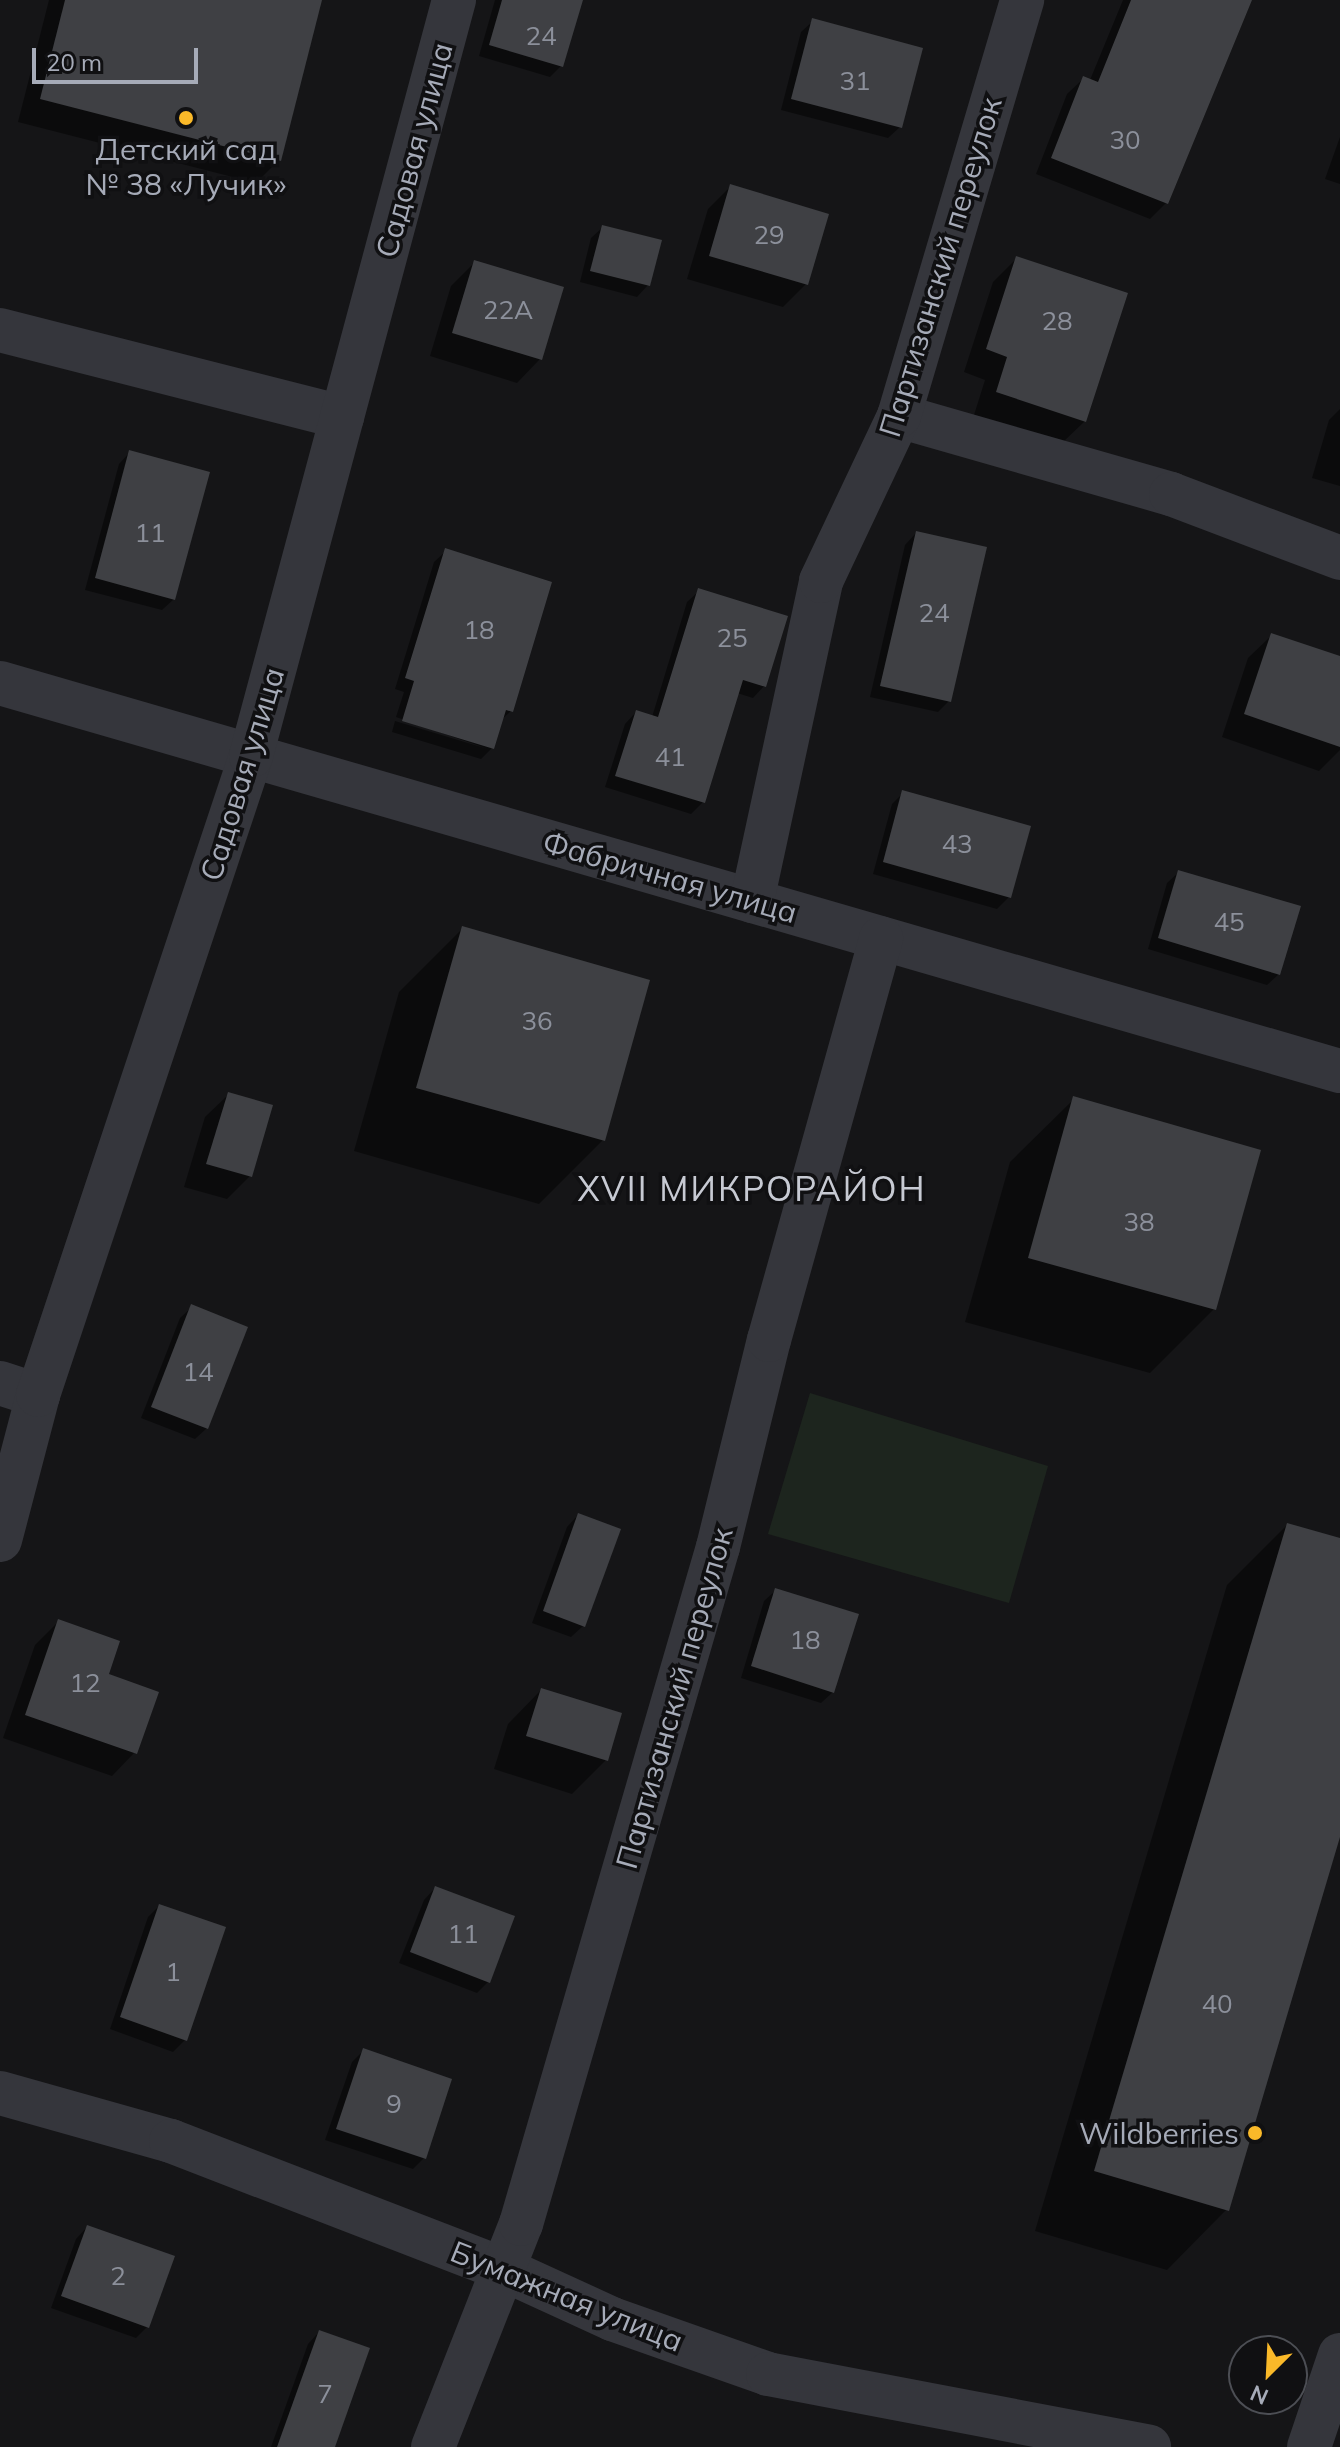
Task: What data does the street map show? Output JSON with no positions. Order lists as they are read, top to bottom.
{
  "streets": {
    "street": [
      "Садовая улица",
      "Партизанский переулок",
      "Фабричная улица",
      "Бумажная улица"
    ]
  },
  "crossings": [
    ["Садовая улица", "Фабричная улица"],
    ["Партизанский переулок", "Фабричная улица"],
    ["Партизанский переулок", "Бумажная улица"]
  ],
  "districts": ["XVII МИКРОРАЙОН"],
  "places": ["Детский сад № 38 «Лучик»", "Wildberries"],
  "house_numbers": [
    "24",
    "31",
    "30",
    "29",
    "22А",
    "28",
    "11",
    "24",
    "18",
    "25",
    "41",
    "43",
    "45",
    "36",
    "38",
    "14",
    "18",
    "12",
    "11",
    "1",
    "40",
    "9",
    "2",
    "7"
  ],
  "scale_bar": "20 m",
  "north": "bottom left"
}
